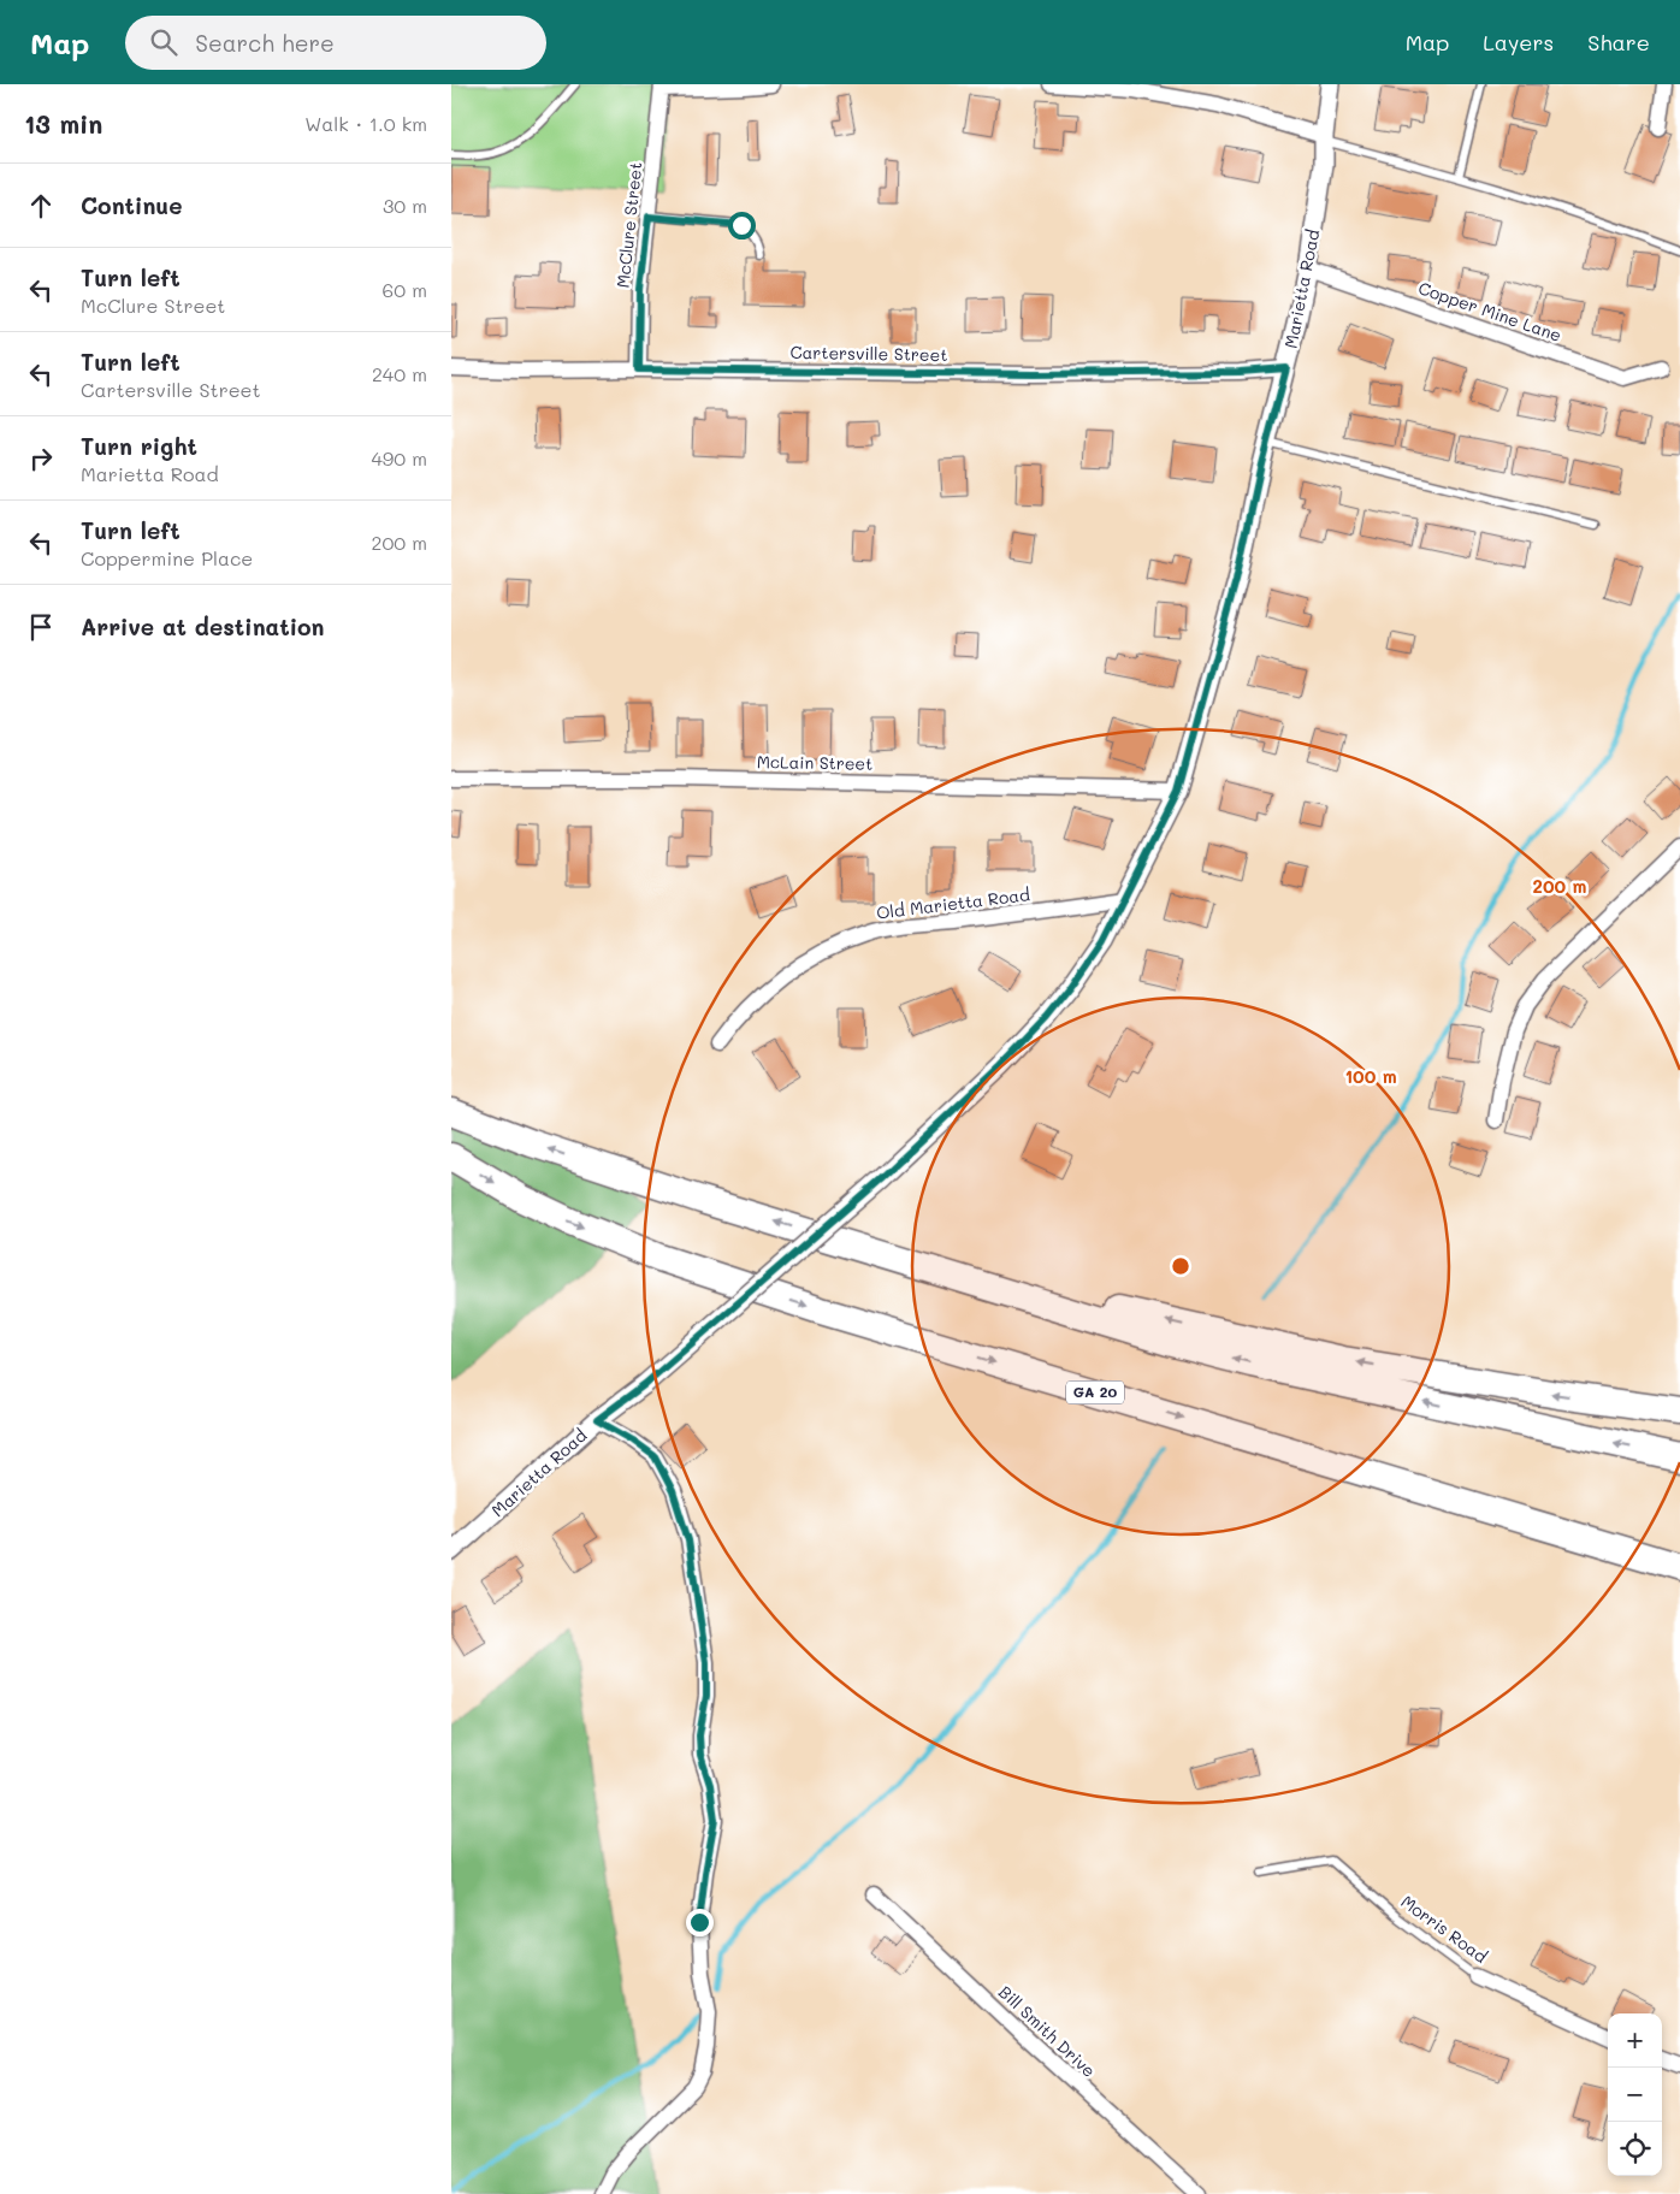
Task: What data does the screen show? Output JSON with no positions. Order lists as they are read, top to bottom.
{
  "streets": {
    "highway": ["GA 20"],
    "street": [
      "McClure Street",
      "Marietta Road",
      "Copper Mine Lane",
      "Cartersville Street",
      "McLain Street",
      "Old Marietta Road",
      "Morris Road",
      "Bill Smith Drive"
    ]
  },
  "crossings": [
    ["McClure Street", "Cartersville Street"],
    ["Marietta Road", "Copper Mine Lane"],
    ["Marietta Road", "Cartersville Street"],
    ["Marietta Road", "McLain Street"],
    ["Marietta Road", "Old Marietta Road"]
  ],
  "page": {
    "header": "Map",
    "search": "Search here",
    "nav": ["Map", "Layers", "Share"],
    "heading": ["13 min", "Walk · 1.0 km"],
    "list": [
      ["Continue", "30 m"],
      ["Turn left", "McClure Street", "60 m"],
      ["Turn left", "Cartersville Street", "240 m"],
      ["Turn right", "Marietta Road", "490 m"],
      ["Turn left", "Coppermine Place", "200 m"],
      "Arrive at destination"
    ],
    "map_buttons": ["+", "−"]
  },
  "rings": ["200 m", "100 m"]
}
